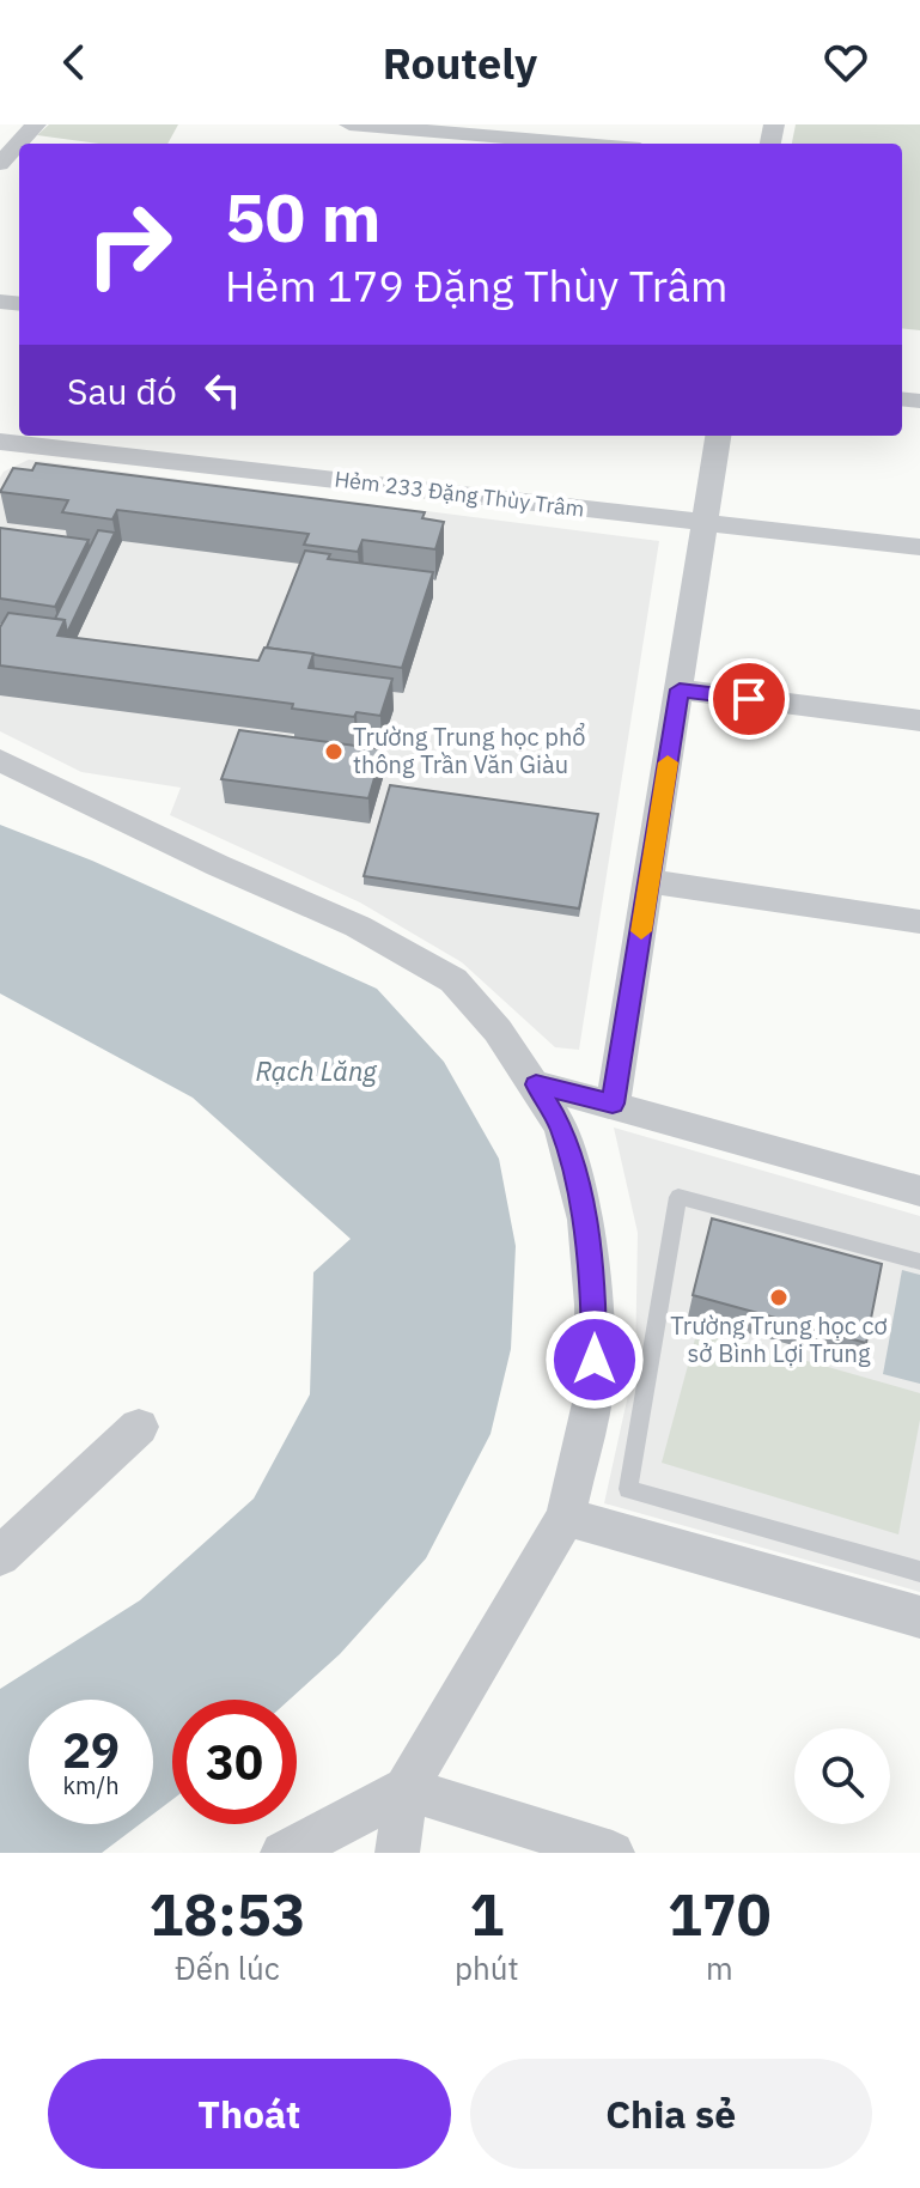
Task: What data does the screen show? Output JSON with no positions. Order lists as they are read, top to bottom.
{
  "streets": {
    "street": ["Hẻm 233 Đặng Thùy Trâm"]
  },
  "water": ["Rạch Lăng"],
  "places": ["Trường Trung học phổ thông Trần Văn Giàu", "Trường Trung học cơ sở Bình Lợi Trung"],
  "page": {
    "header": "Routely",
    "turn": ["50 m", "Hẻm 179 Đặng Thùy Trâm"],
    "then": "Sau đó",
    "speed": "29 km/h",
    "limit": "30",
    "eta": [
      "18:53",
      "Đến lúc",
      "1",
      "phút",
      "170",
      "m"
    ],
    "buttons": ["Thoát", "Chia sẻ"]
  }
}
